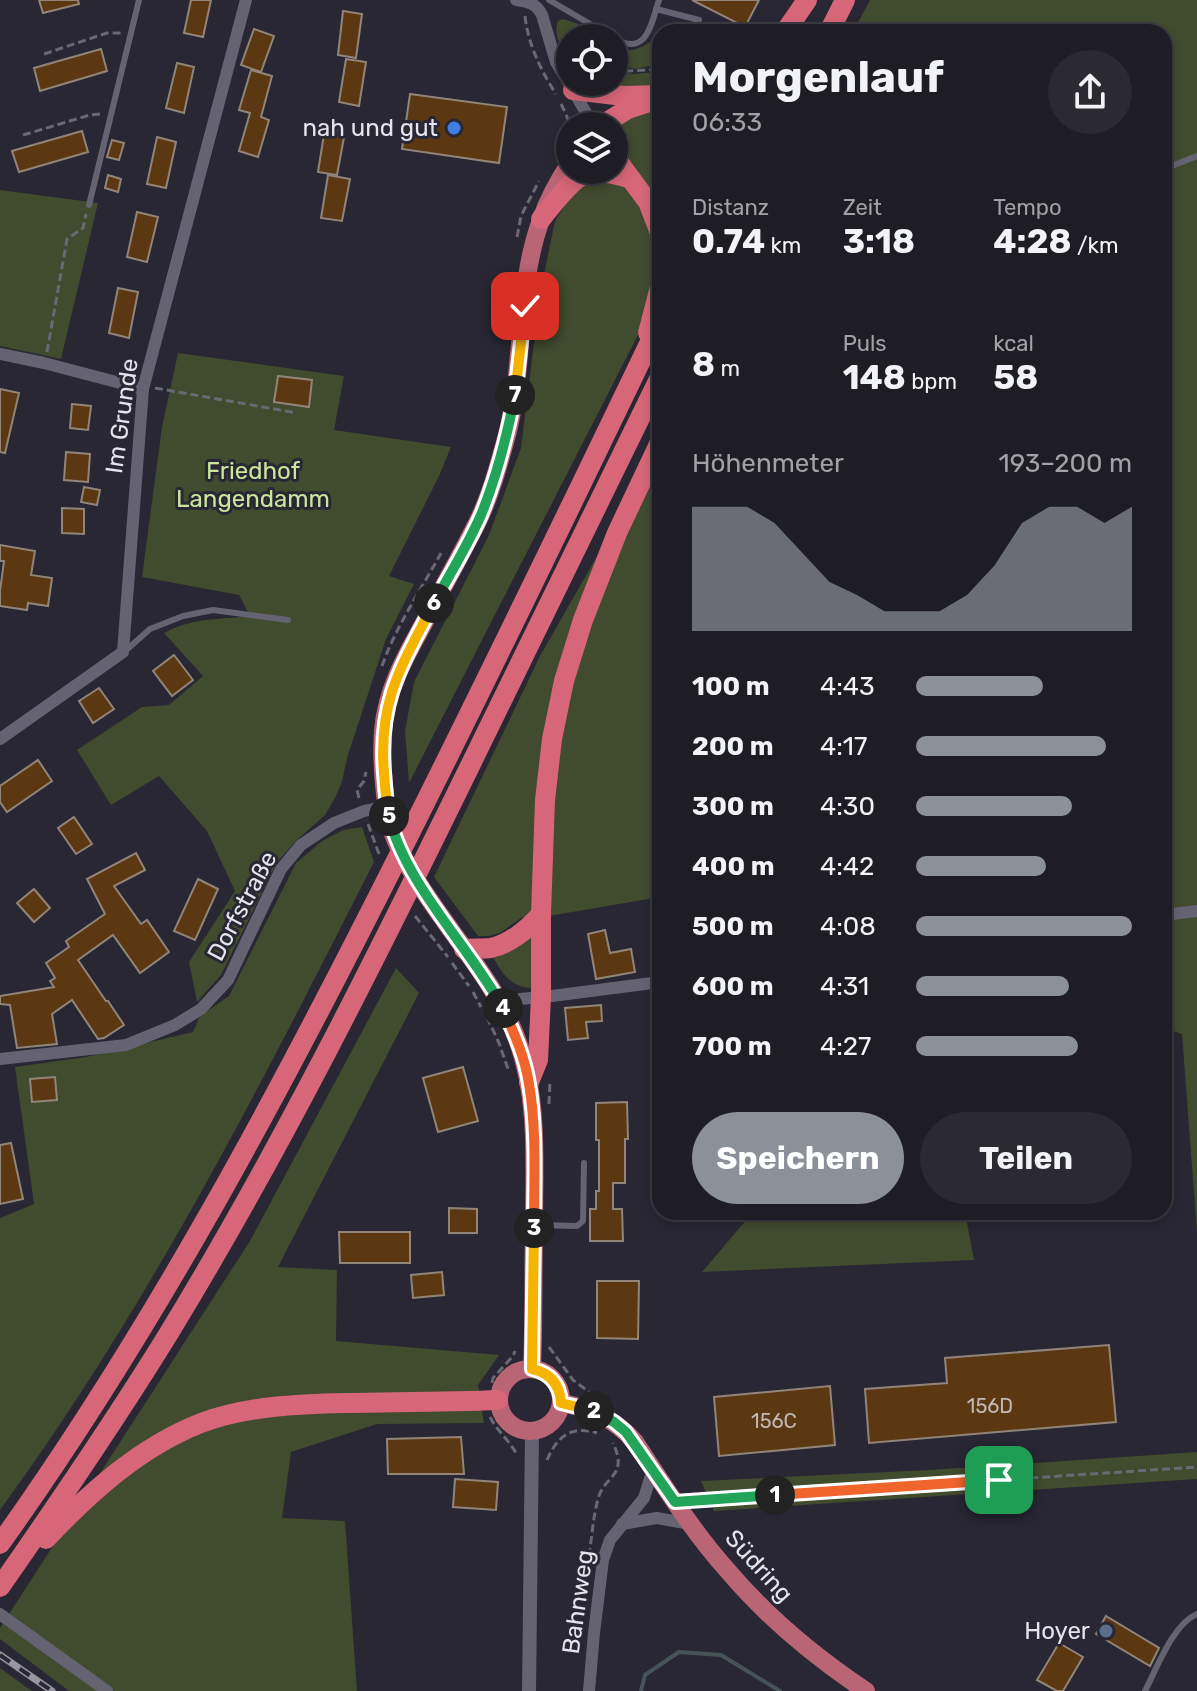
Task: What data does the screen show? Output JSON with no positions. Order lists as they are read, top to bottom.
{
  "streets": {
    "main road": ["Südring"],
    "street": ["Im Grunde", "Dorfstraße", "Bahnweg"]
  },
  "crossings": [
    ["Südring", "Bahnweg"]
  ],
  "parks": ["Friedhof Langendamm"],
  "places": ["nah und gut", "Hoyer"],
  "house_numbers": ["156D", "156C"],
  "page": {
    "heading": ["Morgenlauf", "06:33"],
    "stats": [
      ["Distanz", "0.74 km"],
      ["Zeit", "3:18"],
      ["Tempo", "4:28 /km"],
      ["8 m"],
      ["Puls", "148 bpm"],
      ["kcal", "58"]
    ],
    "pins": [
      "7",
      "6",
      "5",
      "4",
      "3",
      "2",
      "1"
    ],
    "chart": ["Höhenmeter", "193–200 m"],
    "list": [
      {
        "name": "100 m",
        "note": "4:43"
      },
      {
        "name": "200 m",
        "note": "4:17"
      },
      {
        "name": "300 m",
        "note": "4:30"
      },
      {
        "name": "400 m",
        "note": "4:42"
      },
      {
        "name": "500 m",
        "note": "4:08"
      },
      {
        "name": "600 m",
        "note": "4:31"
      },
      {
        "name": "700 m",
        "note": "4:27"
      }
    ],
    "buttons": ["Speichern", "Teilen"]
  }
}
